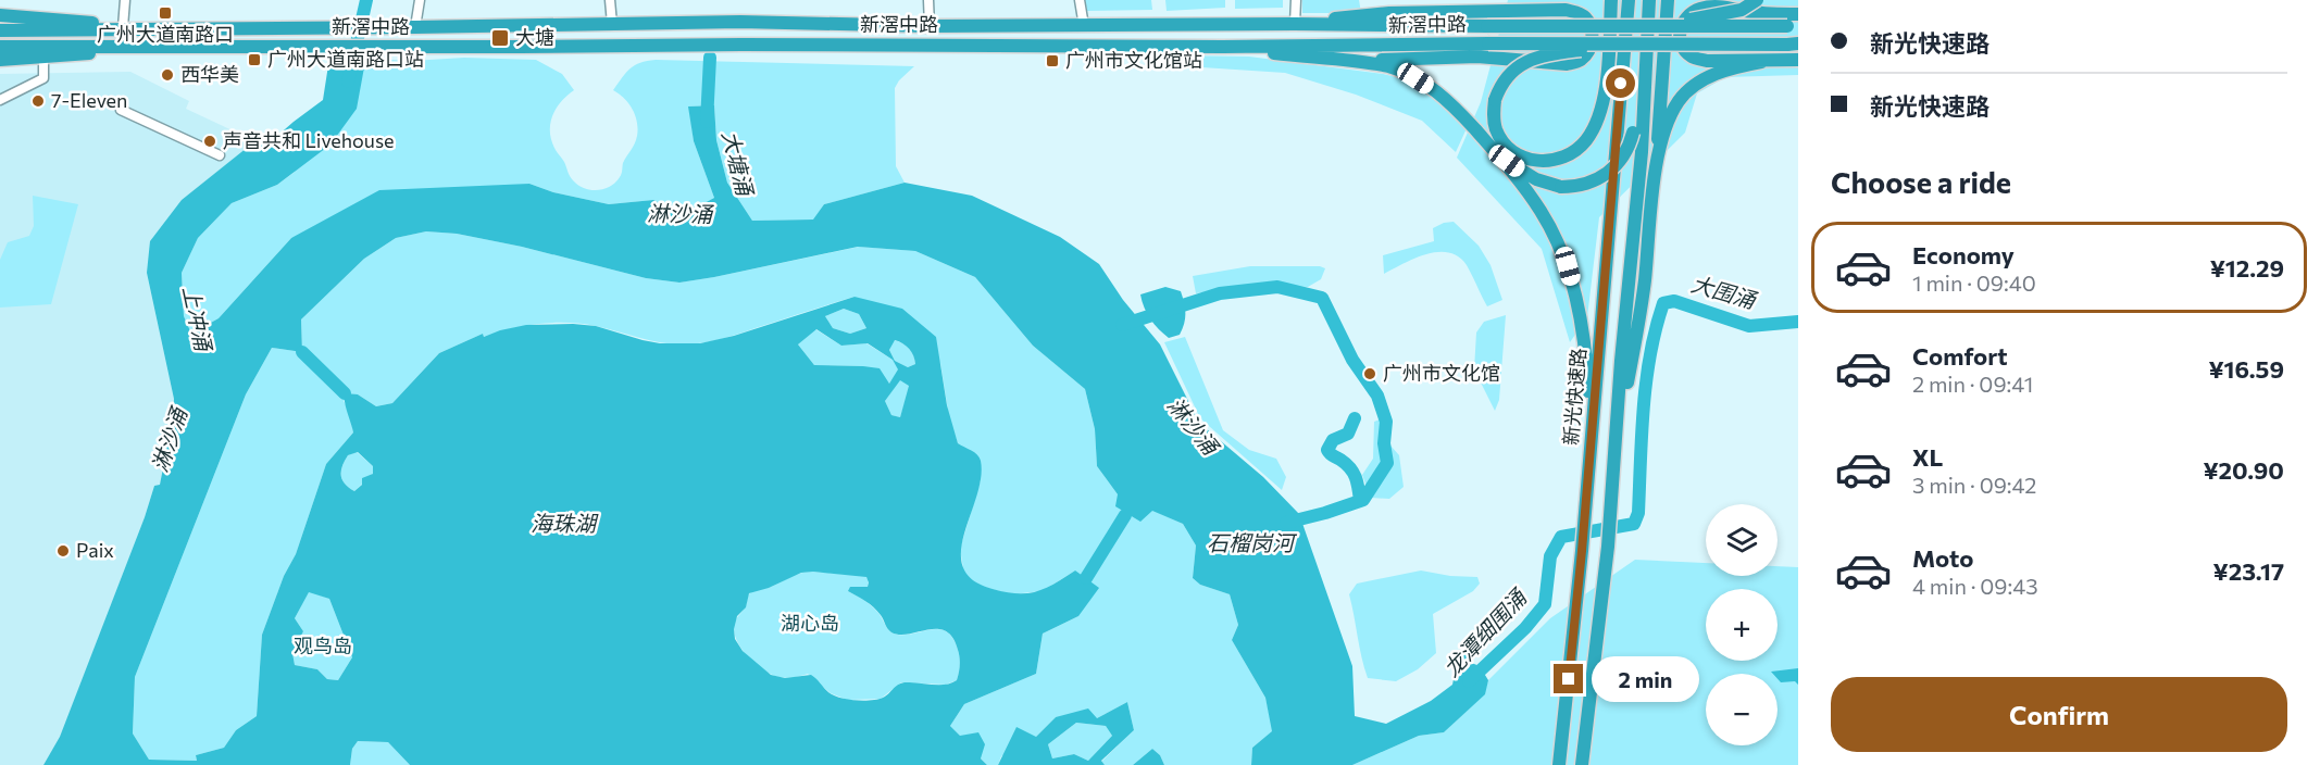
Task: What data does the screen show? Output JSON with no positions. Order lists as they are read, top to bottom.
{
  "streets": {
    "highway": ["新滘中路", "新光快速路"]
  },
  "crossings": [
    ["新滘中路", "新光快速路"]
  ],
  "water": [
    "大塘涌",
    "淋沙涌",
    "大围涌",
    "上冲涌",
    "海珠湖",
    "石榴岗河",
    "龙潭细围涌"
  ],
  "parks": ["湖心岛", "观鸟岛"],
  "places": {
    "transit": [
      "广州大道南路口",
      "大塘",
      "广州大道南路口站",
      "广州市文化馆站"
    ],
    "other": [
      "西华美",
      "7-Eleven",
      "声音共和 Livehouse",
      "广州市文化馆",
      "Paix"
    ]
  },
  "page": {
    "banner": ["新光快速路", "新光快速路"],
    "heading": "Choose a ride",
    "list": [
      {
        "name": "Economy",
        "note": "1 min · 09:40",
        "value": "¥12.29"
      },
      {
        "name": "Comfort",
        "note": "2 min · 09:41",
        "value": "¥16.59"
      },
      {
        "name": "XL",
        "note": "3 min · 09:42",
        "value": "¥20.90"
      },
      {
        "name": "Moto",
        "note": "4 min · 09:43",
        "value": "¥23.17"
      }
    ],
    "map_buttons": ["+", "−"],
    "bubble": "2 min",
    "buttons": "Confirm"
  }
}
